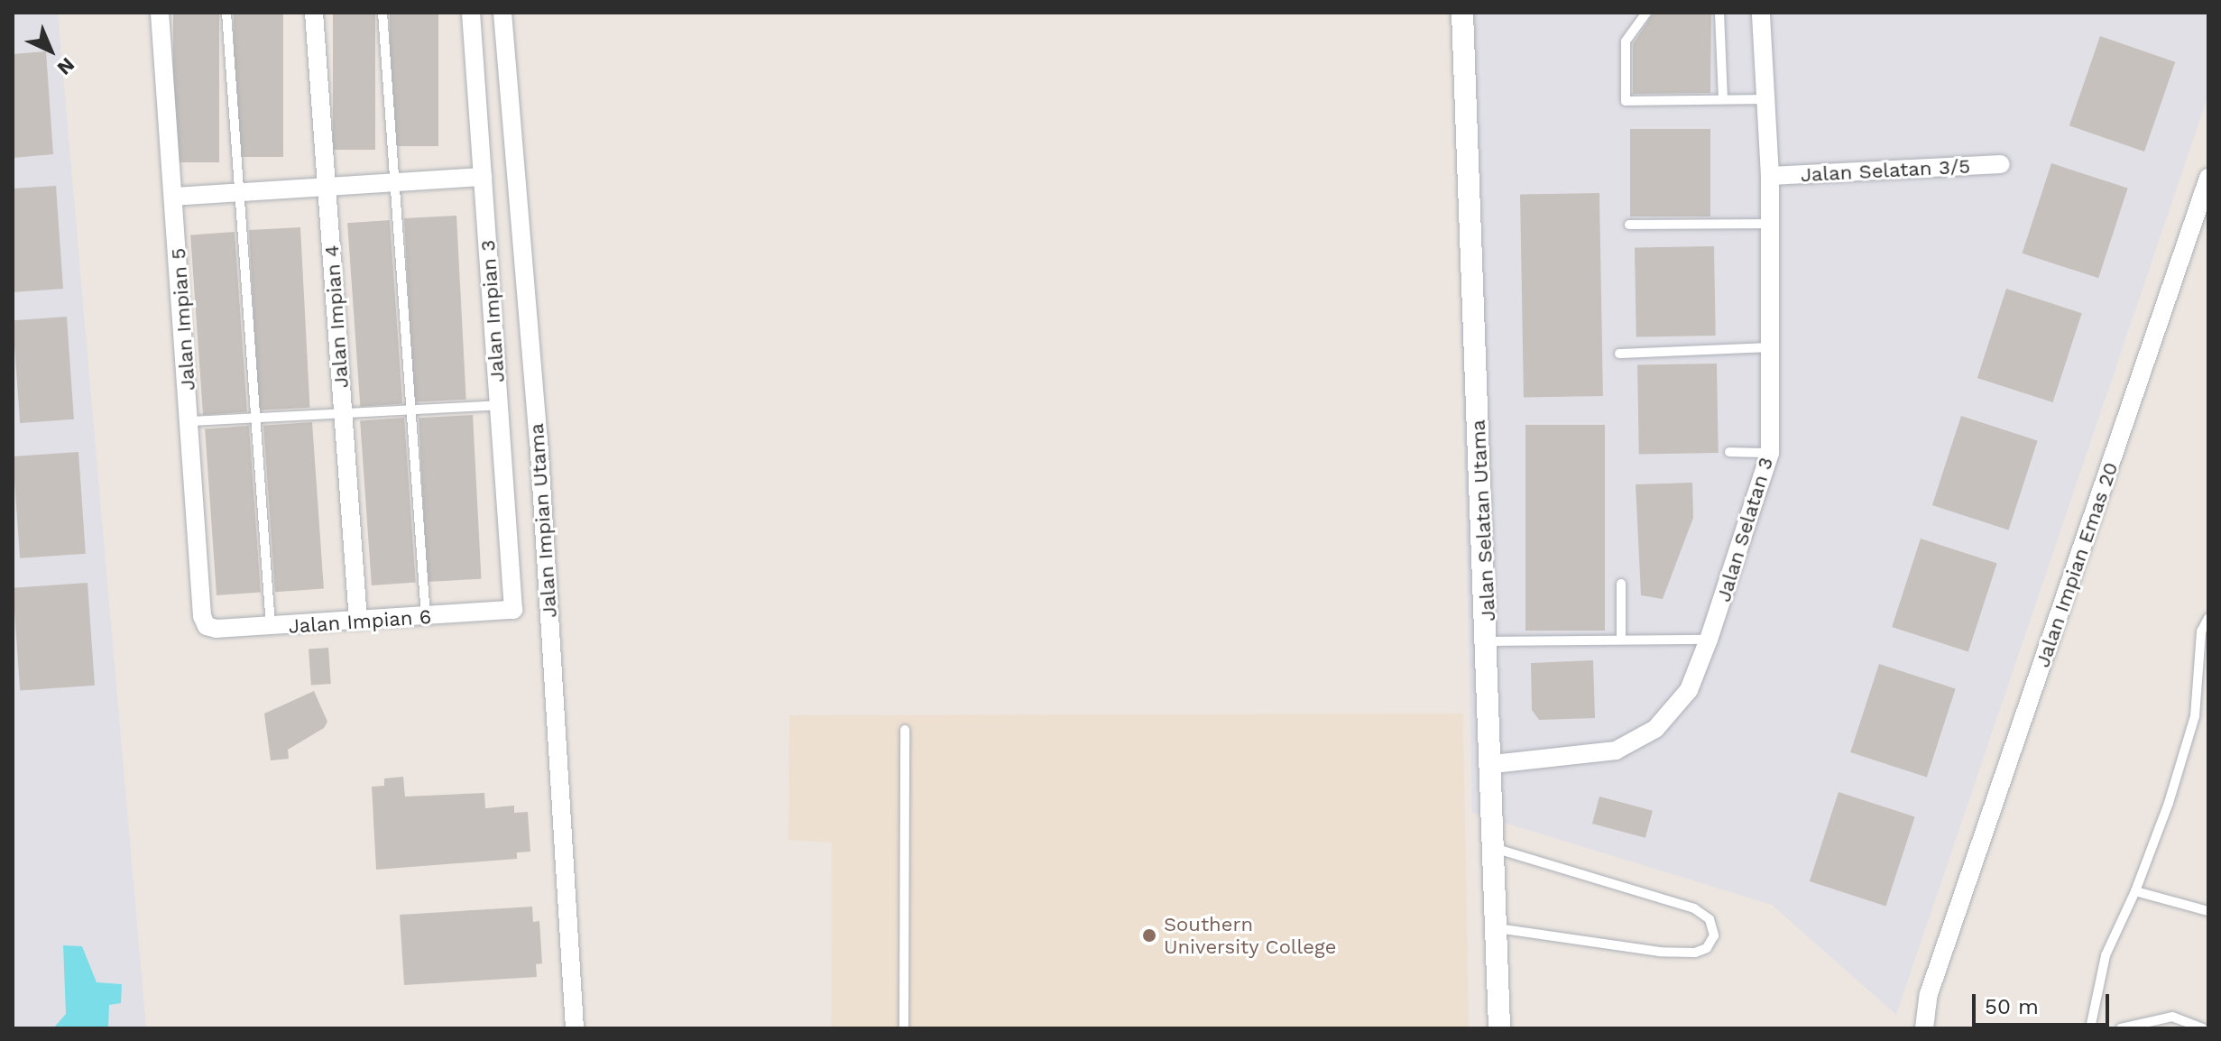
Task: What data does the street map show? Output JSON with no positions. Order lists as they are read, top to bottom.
{
  "streets": {
    "street": [
      "Jalan Selatan 3/5",
      "Jalan Impian 3",
      "Jalan Impian 4",
      "Jalan Impian 5",
      "Jalan Impian Utama",
      "Jalan Selatan Utama",
      "Jalan Selatan 3",
      "Jalan Impian Emas 20",
      "Jalan Impian 6"
    ]
  },
  "crossings": [
    ["Jalan Selatan 3/5", "Jalan Selatan 3"],
    ["Jalan Impian 3", "Jalan Impian 6"],
    ["Jalan Impian 4", "Jalan Impian 6"],
    ["Jalan Impian 5", "Jalan Impian 6"],
    ["Jalan Selatan Utama", "Jalan Selatan 3"]
  ],
  "places": ["Southern University College"],
  "scale_bar": "50 m",
  "north": "bottom right"
}
